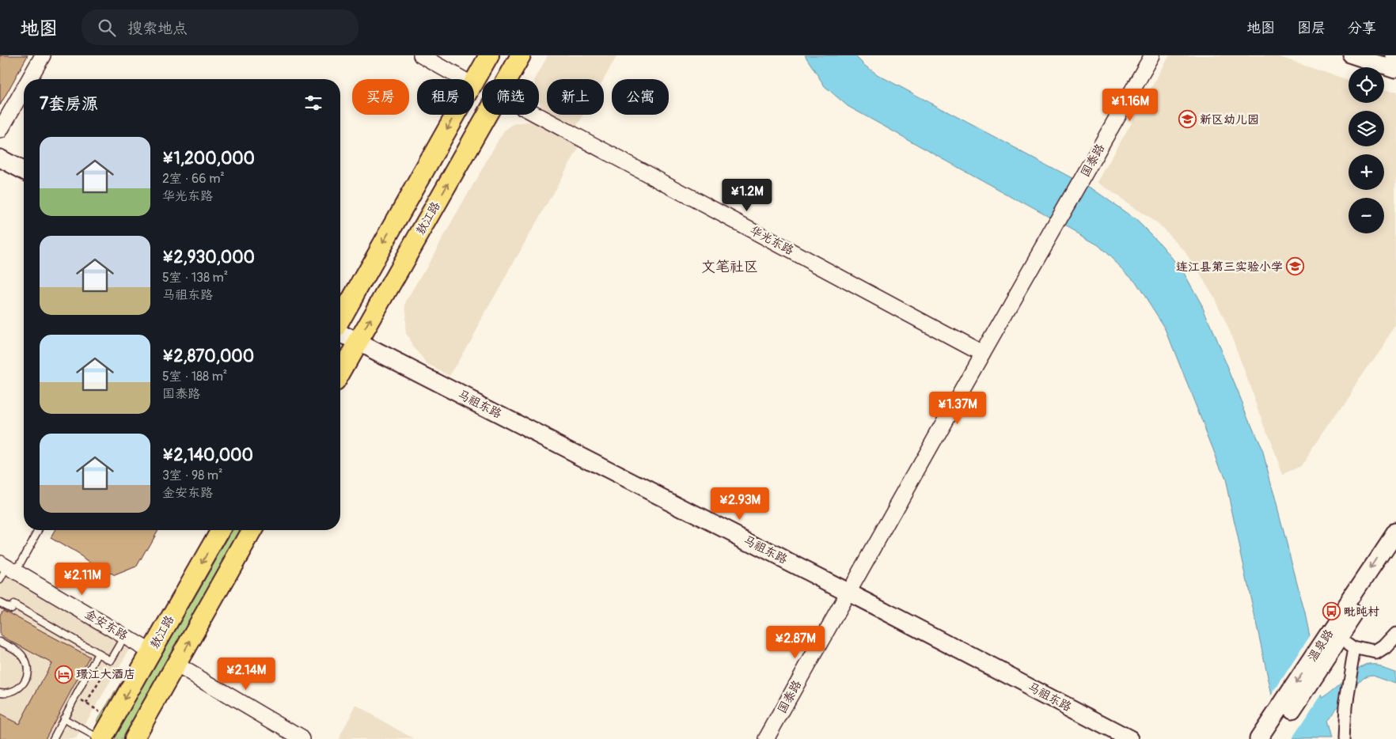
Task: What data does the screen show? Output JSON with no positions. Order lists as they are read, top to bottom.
{
  "streets": {
    "main road": ["敖江路", "马祖东路", "温泉路"],
    "street": ["国泰路", "华光东路", "金安东路"]
  },
  "crossings": [
    ["国泰路", "华光东路"],
    ["国泰路", "马祖东路"],
    ["敖江路", "马祖东路"],
    ["敖江路", "金安东路"]
  ],
  "districts": ["文笔社区"],
  "places": {
    "school or university": ["新区幼儿园", "连江县第三实验小学"],
    "bus stop": ["毗旽村"],
    "hotel": ["璟江大酒店"]
  },
  "page": {
    "header": "地图",
    "search": "搜索地点",
    "nav": ["地图", "图层", "分享"],
    "map_buttons": ["+", "−"],
    "chip": [
      "买房",
      "租房",
      "筛选",
      "新上",
      "公寓"
    ],
    "heading": "7套房源",
    "price": [
      "¥1.16M",
      "¥1.2M",
      "¥1.37M",
      "¥2.93M",
      "¥2.11M",
      "¥2.87M",
      "¥2.14M"
    ],
    "list": [
      {
        "name": "¥1,200,000",
        "note": "2室 · 66 m² · 华光东路"
      },
      {
        "name": "¥2,930,000",
        "note": "5室 · 138 m² · 马祖东路"
      },
      {
        "name": "¥2,870,000",
        "note": "5室 · 188 m² · 国泰路"
      },
      {
        "name": "¥2,140,000",
        "note": "3室 · 98 m² · 金安东路"
      }
    ]
  }
}
